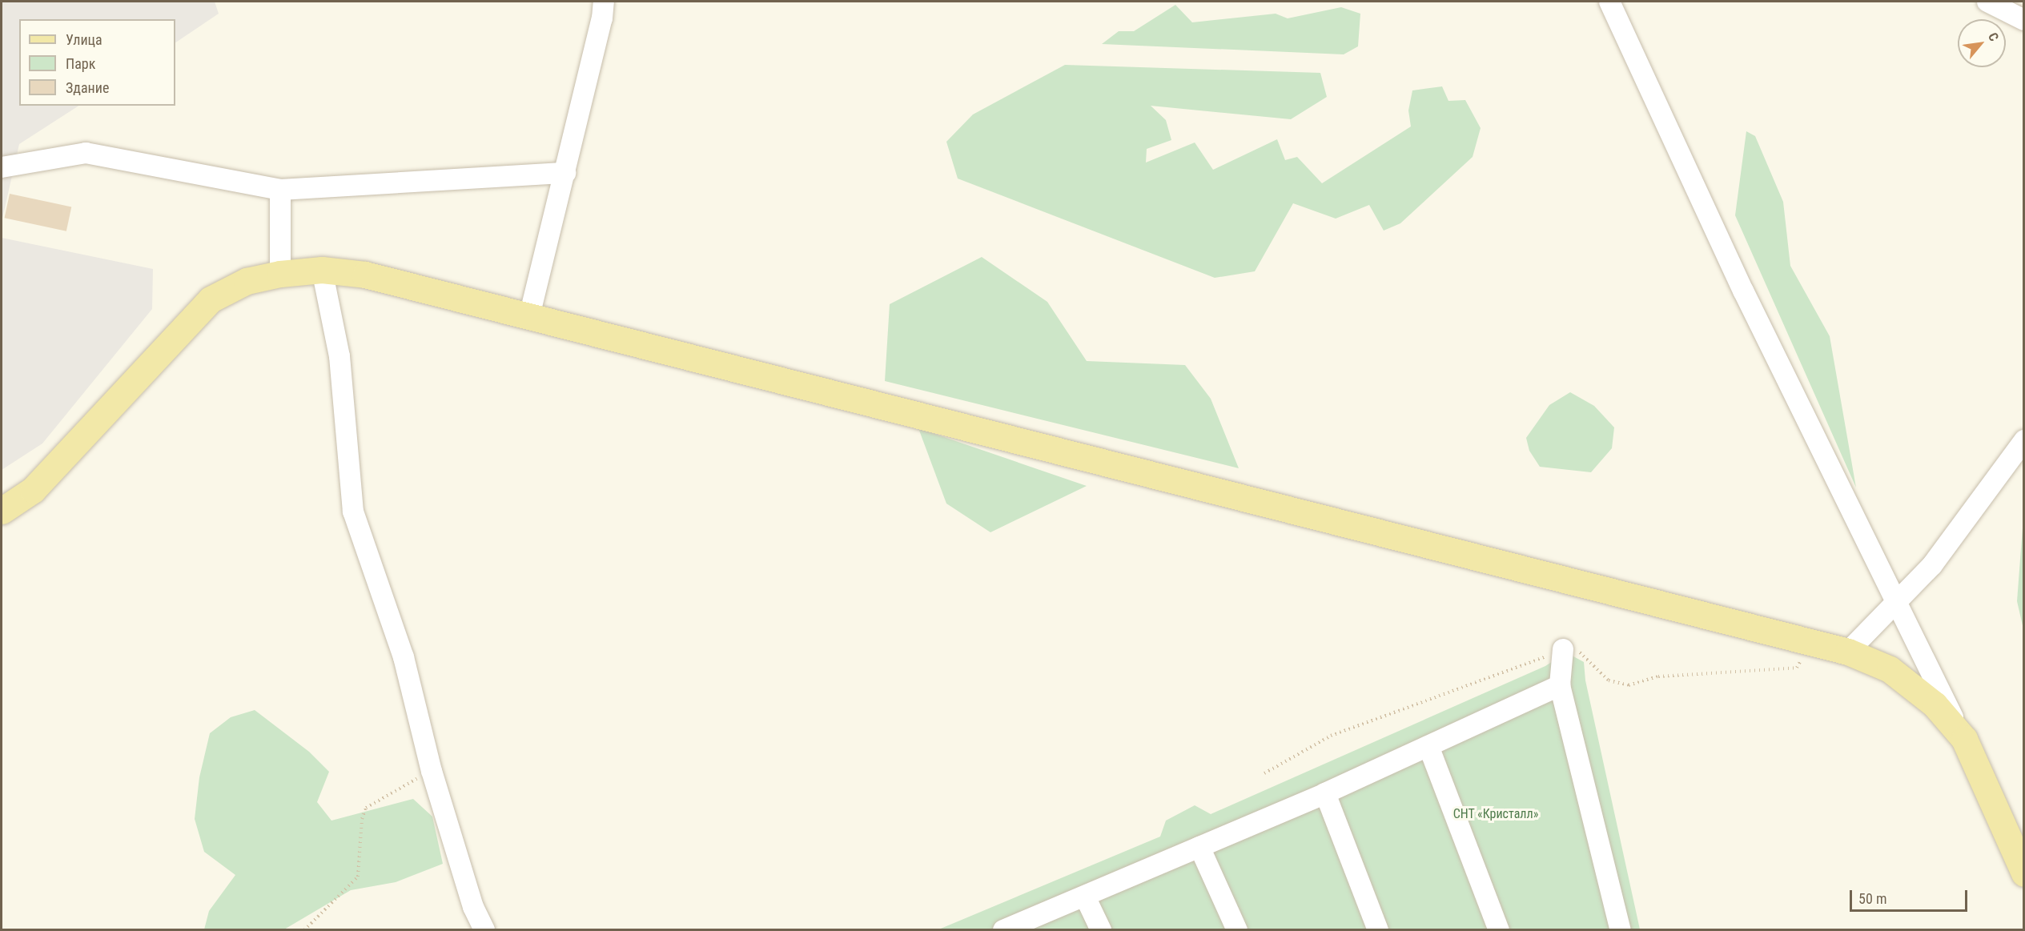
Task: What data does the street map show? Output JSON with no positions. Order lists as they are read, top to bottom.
{
  "parks": ["СНТ «Кристалл»"],
  "legend": ["Улица", "Парк", "Здание"],
  "scale_bar": "50 m",
  "north": "top right"
}
